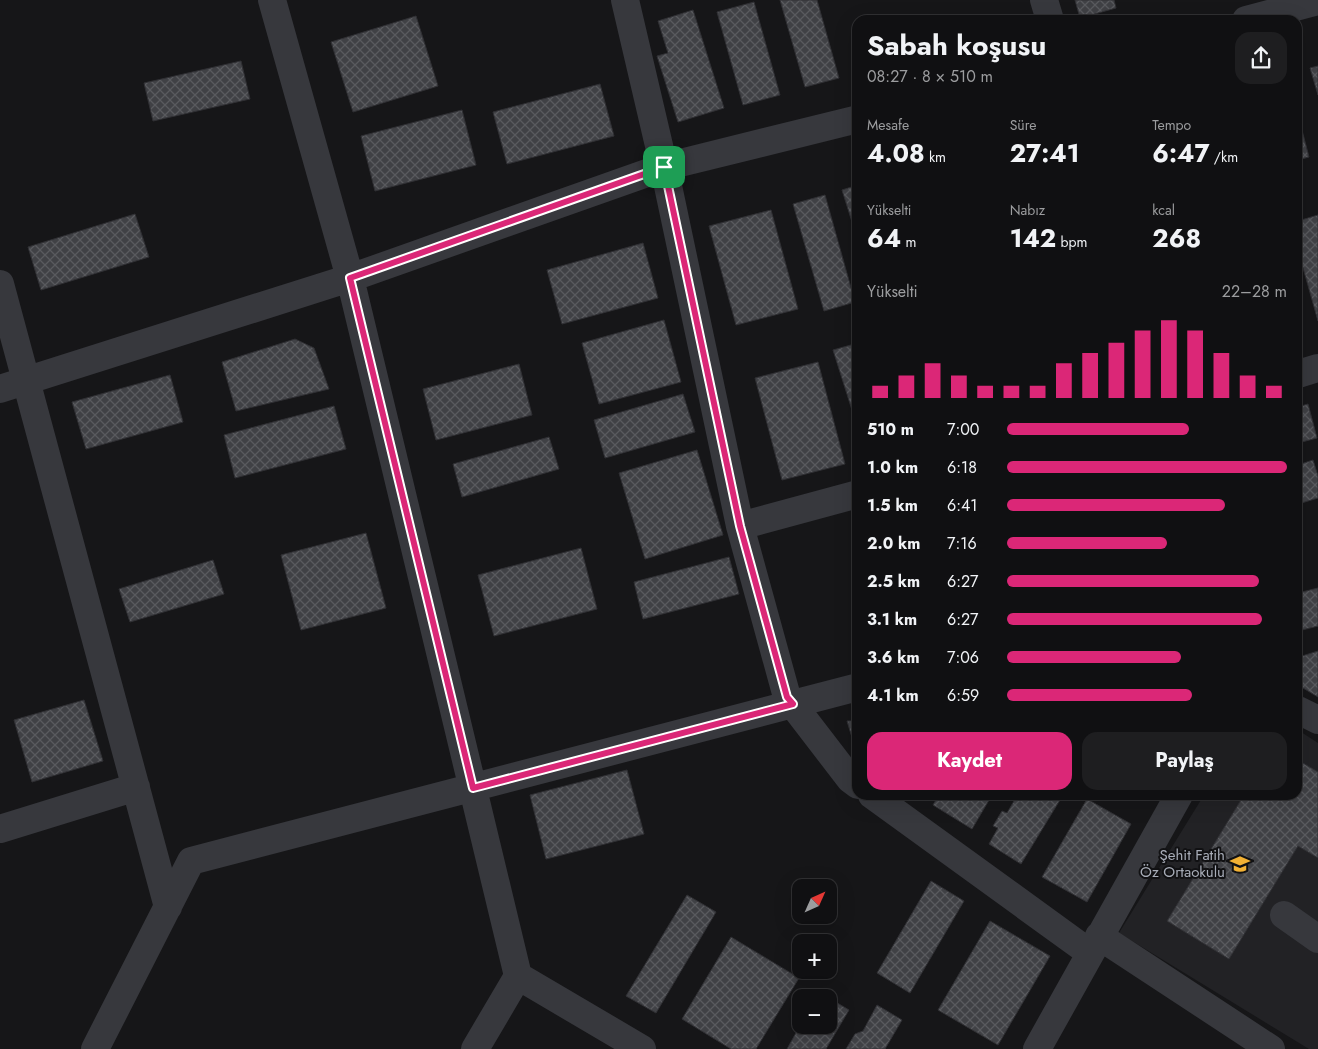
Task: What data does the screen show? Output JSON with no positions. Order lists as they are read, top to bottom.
{
  "places": {
    "school or university": ["Şehit Fatih Öz Ortaokulu"]
  },
  "north": "top right",
  "page": {
    "heading": ["Sabah koşusu", "08:27 · 8 × 510 m"],
    "stats": [
      ["Mesafe", "4.08 km"],
      ["Süre", "27:41"],
      ["Tempo", "6:47 /km"],
      ["Yükselti", "64 m"],
      ["Nabız", "142 bpm"],
      ["kcal", "268"]
    ],
    "chart": ["Yükselti", "22–28 m"],
    "list": [
      {
        "name": "510 m",
        "note": "7:00"
      },
      {
        "name": "1.0 km",
        "note": "6:18"
      },
      {
        "name": "1.5 km",
        "note": "6:41"
      },
      {
        "name": "2.0 km",
        "note": "7:16"
      },
      {
        "name": "2.5 km",
        "note": "6:27"
      },
      {
        "name": "3.1 km",
        "note": "6:27"
      },
      {
        "name": "3.6 km",
        "note": "7:06"
      },
      {
        "name": "4.1 km",
        "note": "6:59"
      }
    ],
    "buttons": ["Kaydet", "Paylaş"],
    "map_buttons": ["+", "−"]
  }
}
